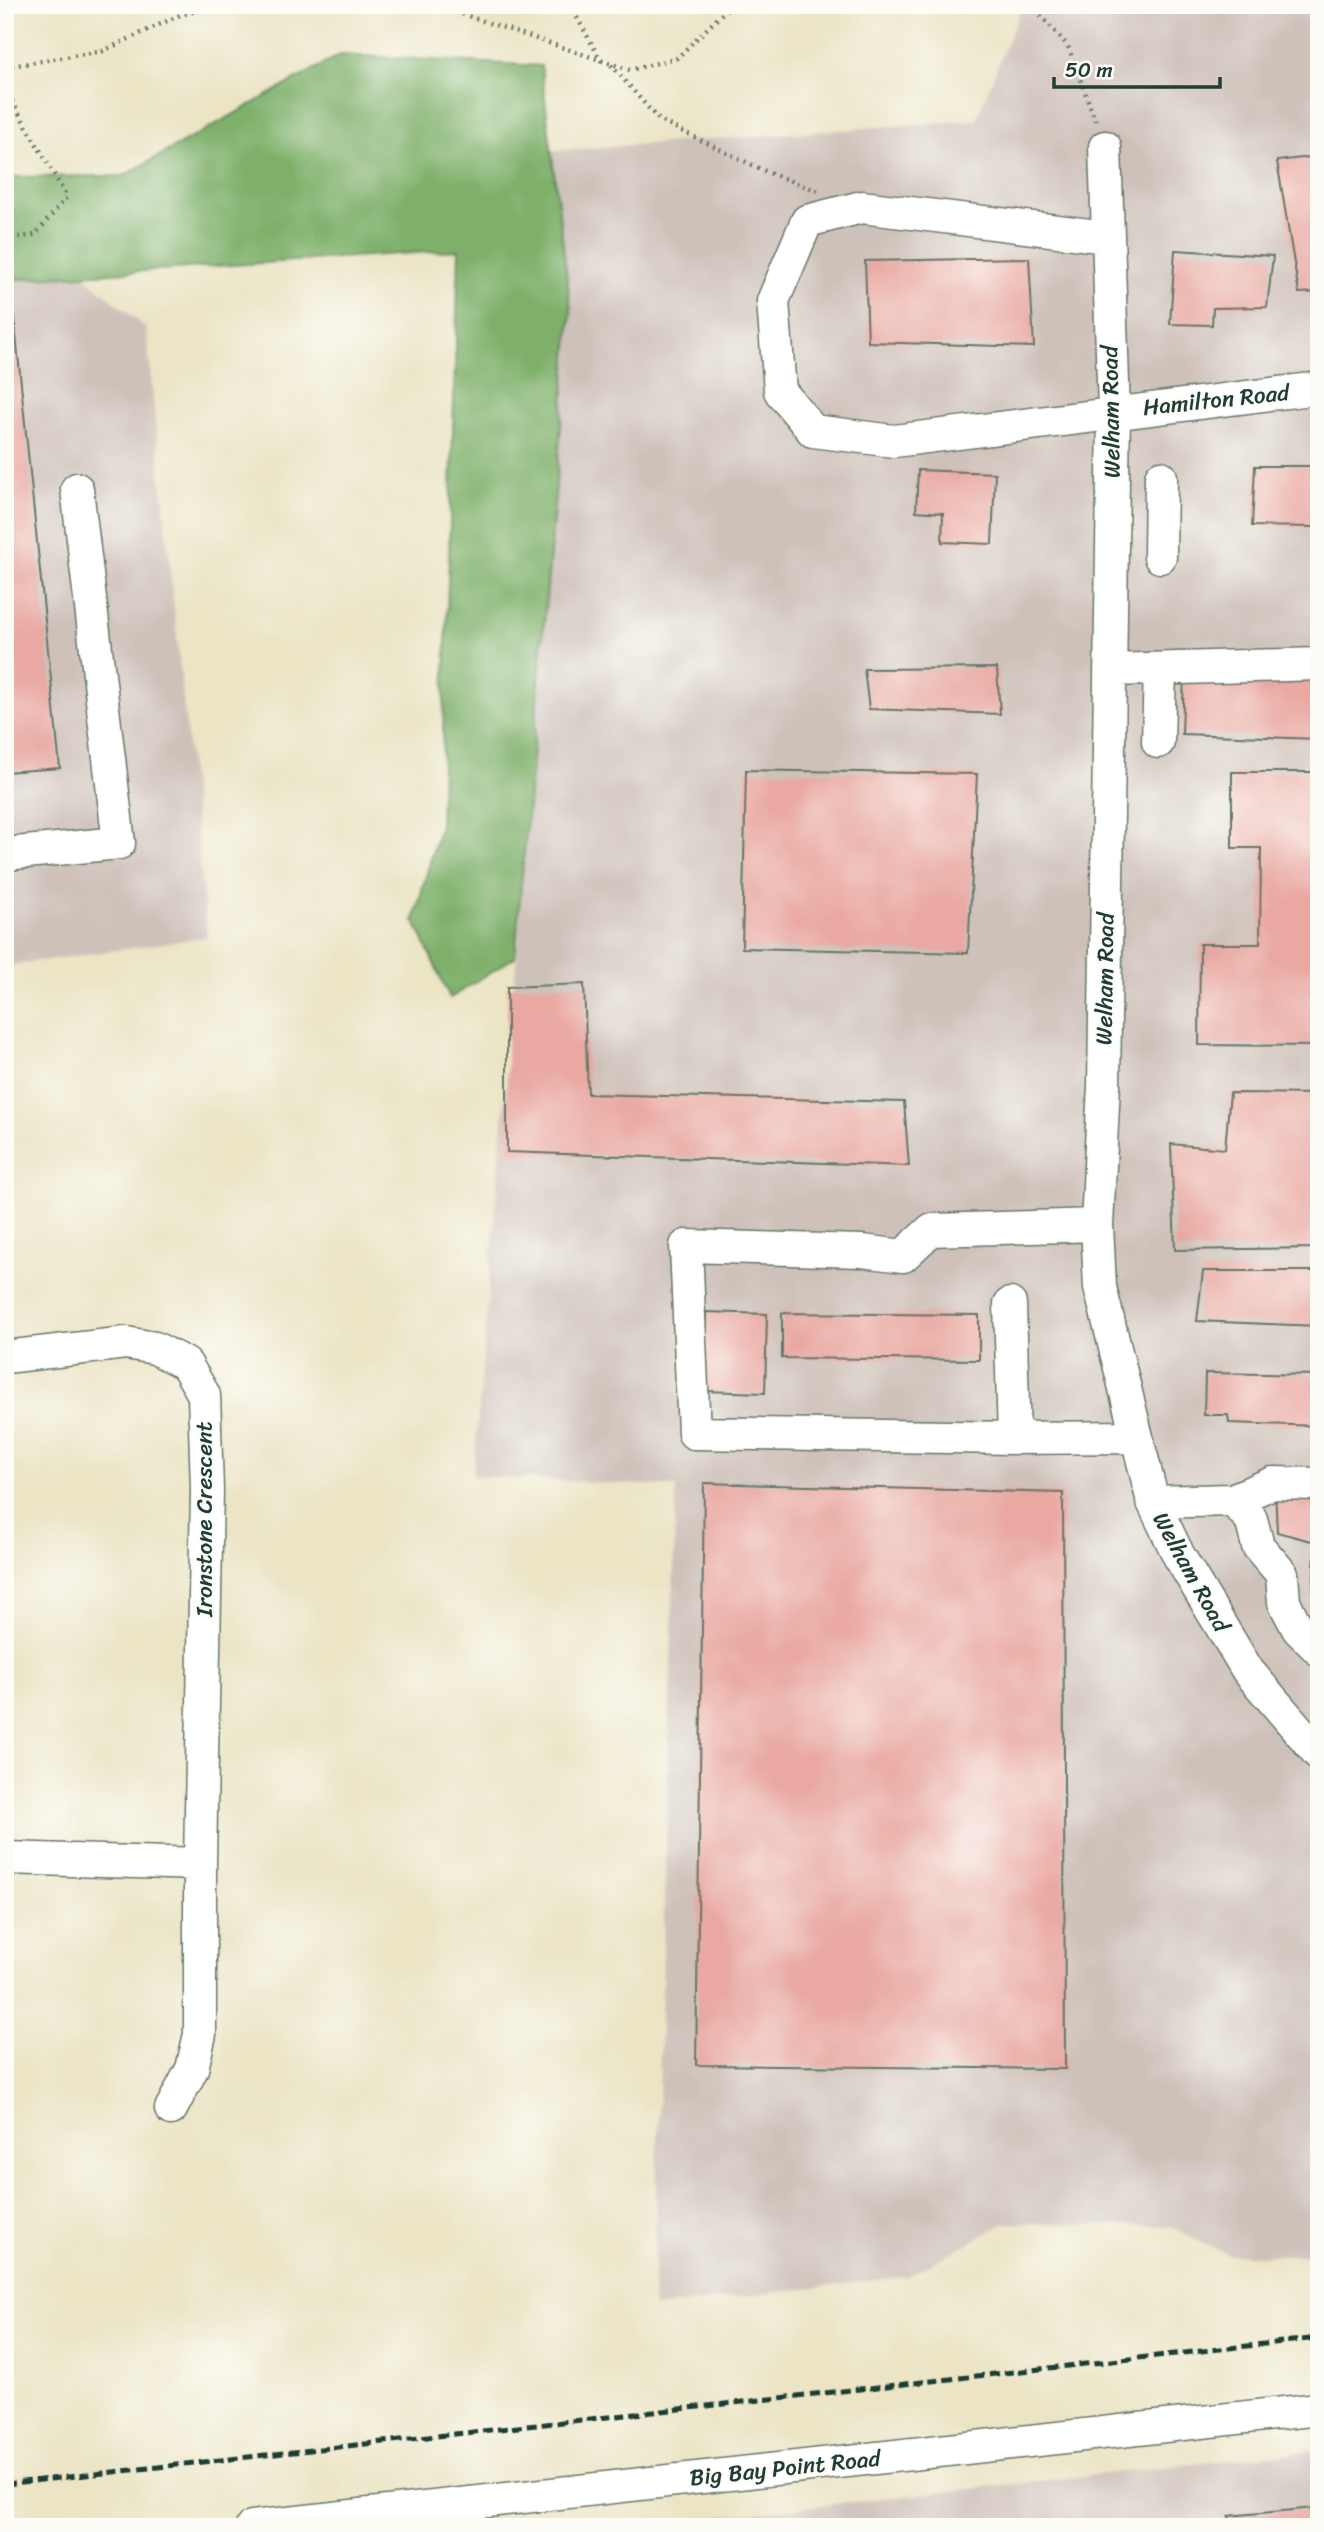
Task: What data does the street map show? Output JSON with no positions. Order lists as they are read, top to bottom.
{
  "streets": {
    "street": [
      "Hamilton Road",
      "Welham Road",
      "Ironstone Crescent",
      "Big Bay Point Road"
    ]
  },
  "crossings": [
    ["Hamilton Road", "Welham Road"]
  ],
  "scale_bar": "50 m"
}
